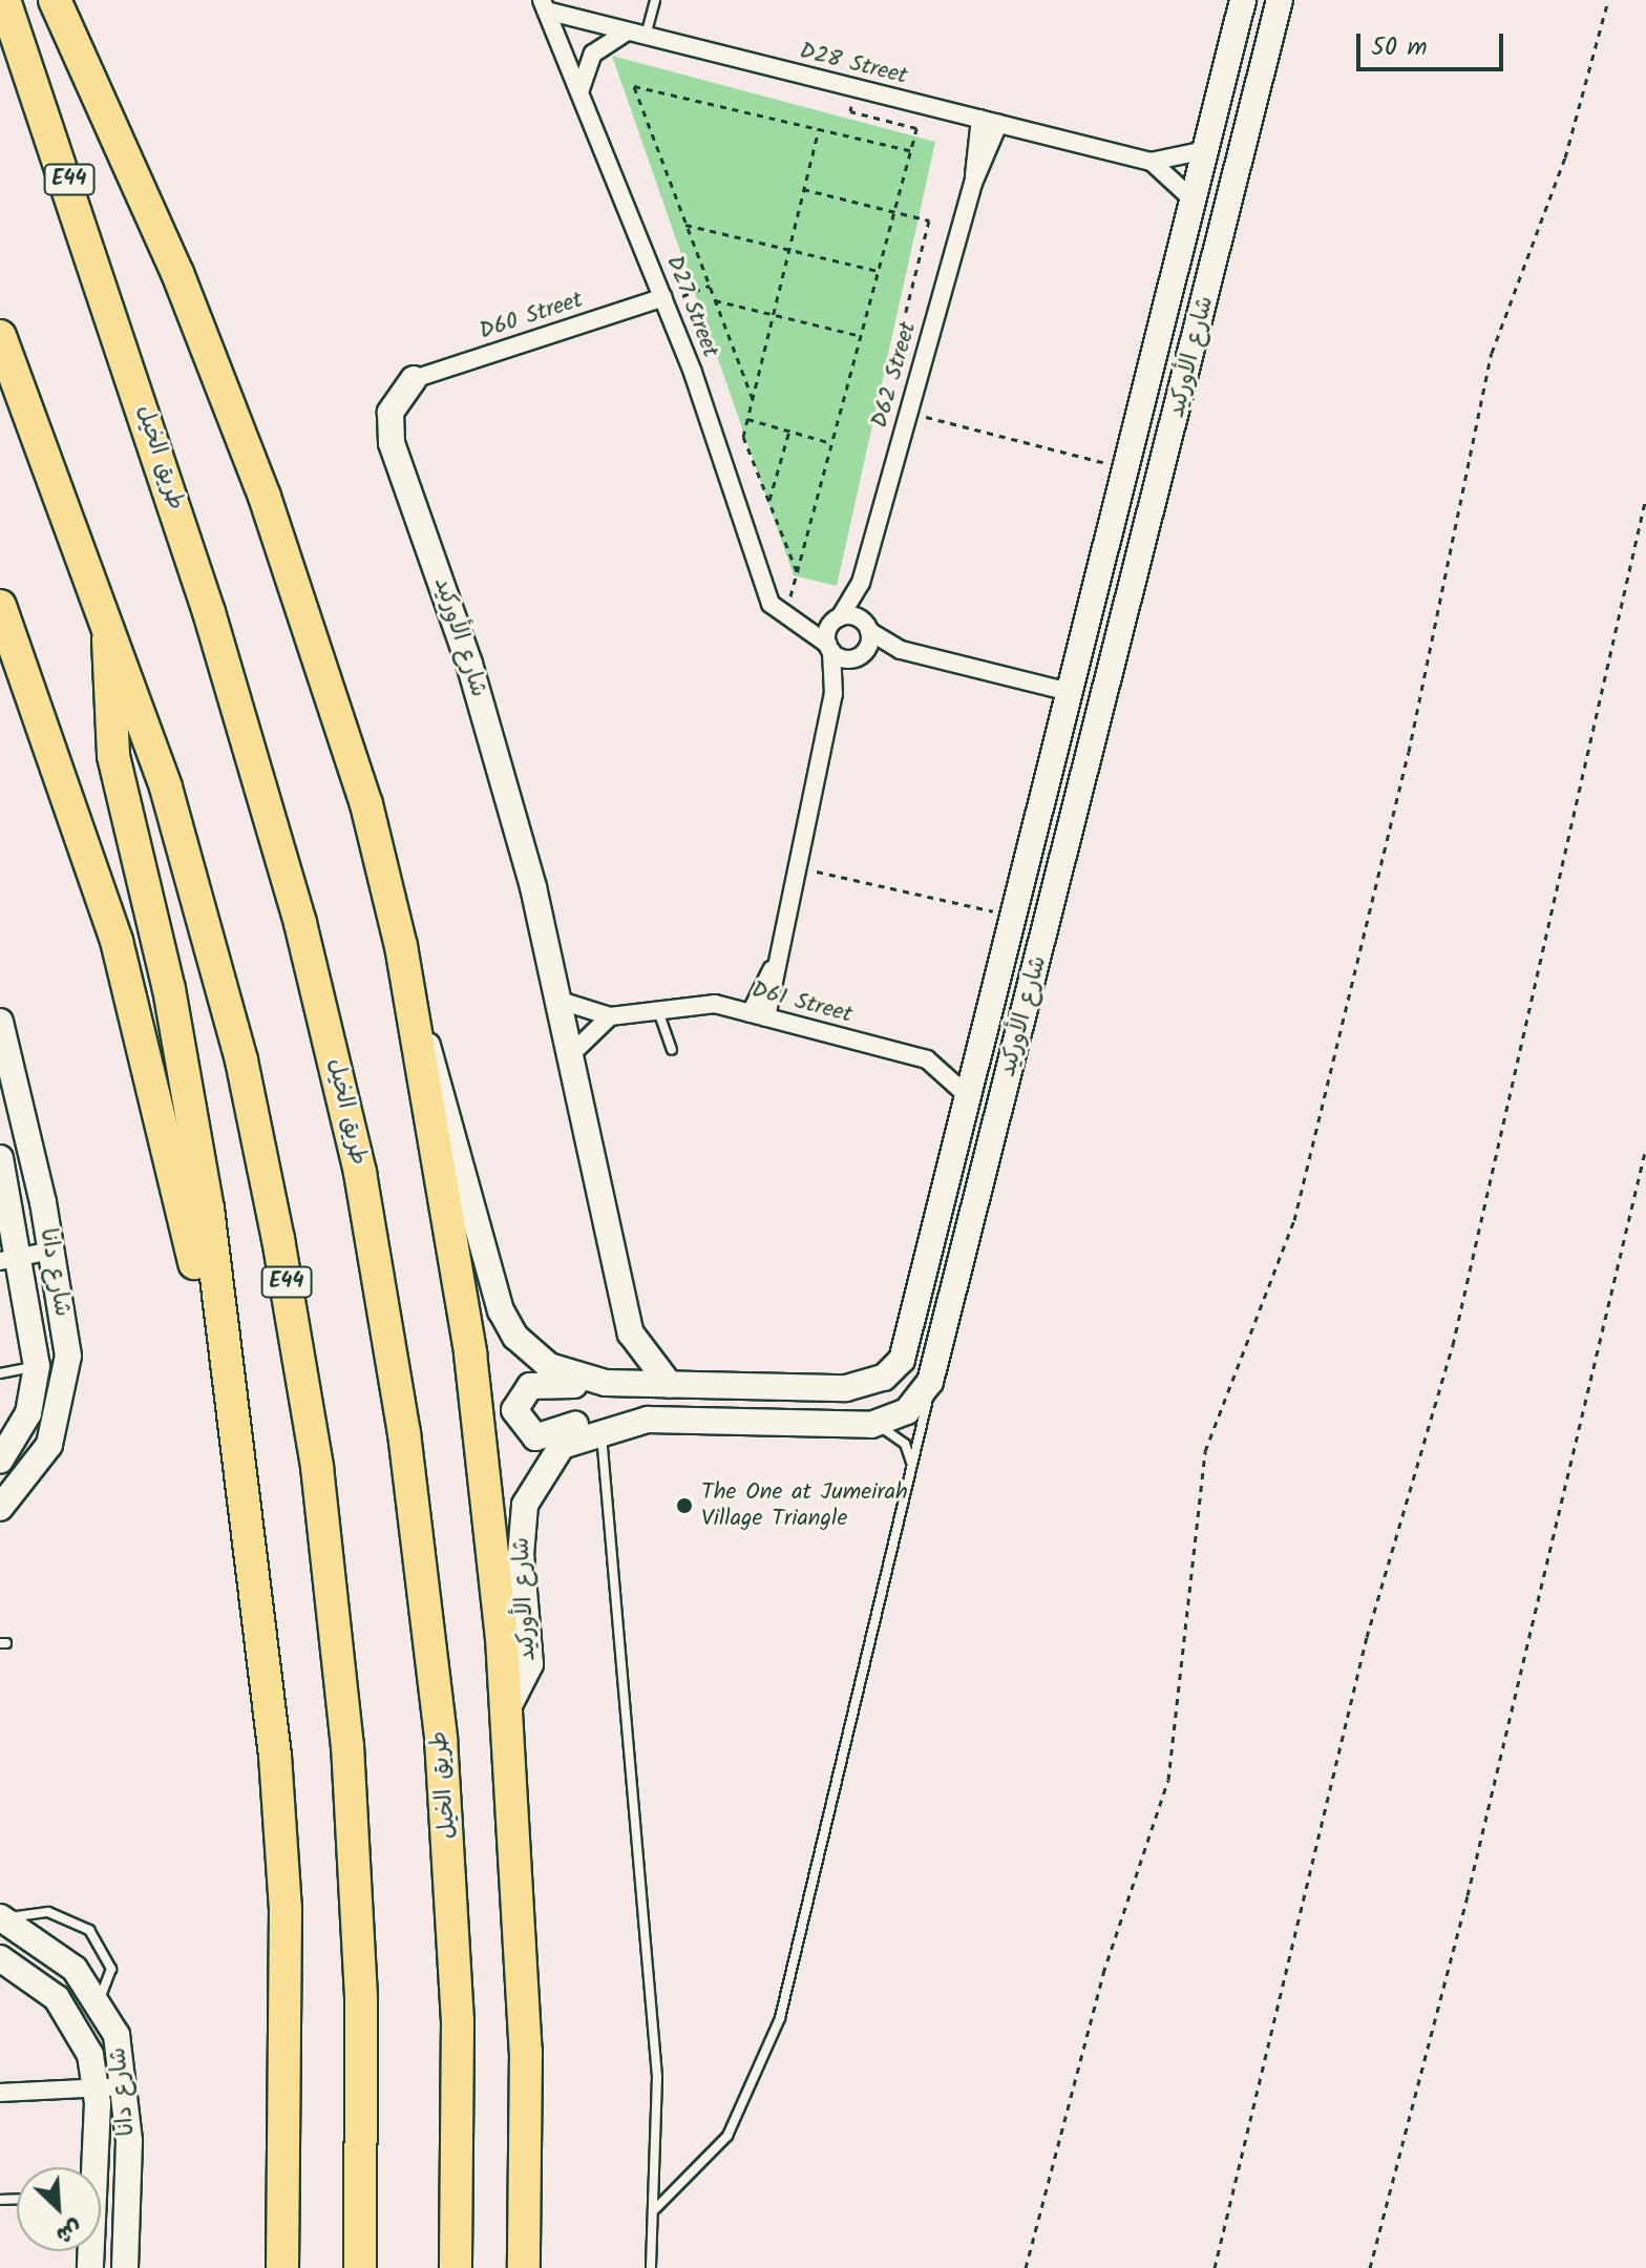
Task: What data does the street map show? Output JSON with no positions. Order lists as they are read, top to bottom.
{
  "streets": {
    "highway": ["E44", "طريق الخيل"],
    "street": [
      "D28 Street",
      "D27 Street",
      "D60 Street",
      "شارع الأوركيد",
      "D62 Street",
      "D61 Street",
      "شارع دانا"
    ]
  },
  "crossings": [
    ["D28 Street", "D27 Street"],
    ["D28 Street", "شارع الأوركيد"],
    ["D28 Street", "D62 Street"],
    ["D27 Street", "D60 Street"],
    ["D27 Street", "D62 Street"],
    ["D60 Street", "شارع الأوركيد"],
    ["شارع الأوركيد", "D61 Street"]
  ],
  "places": ["The One at Jumeirah Village Triangle"],
  "scale_bar": "50 m",
  "north": "bottom right"
}
